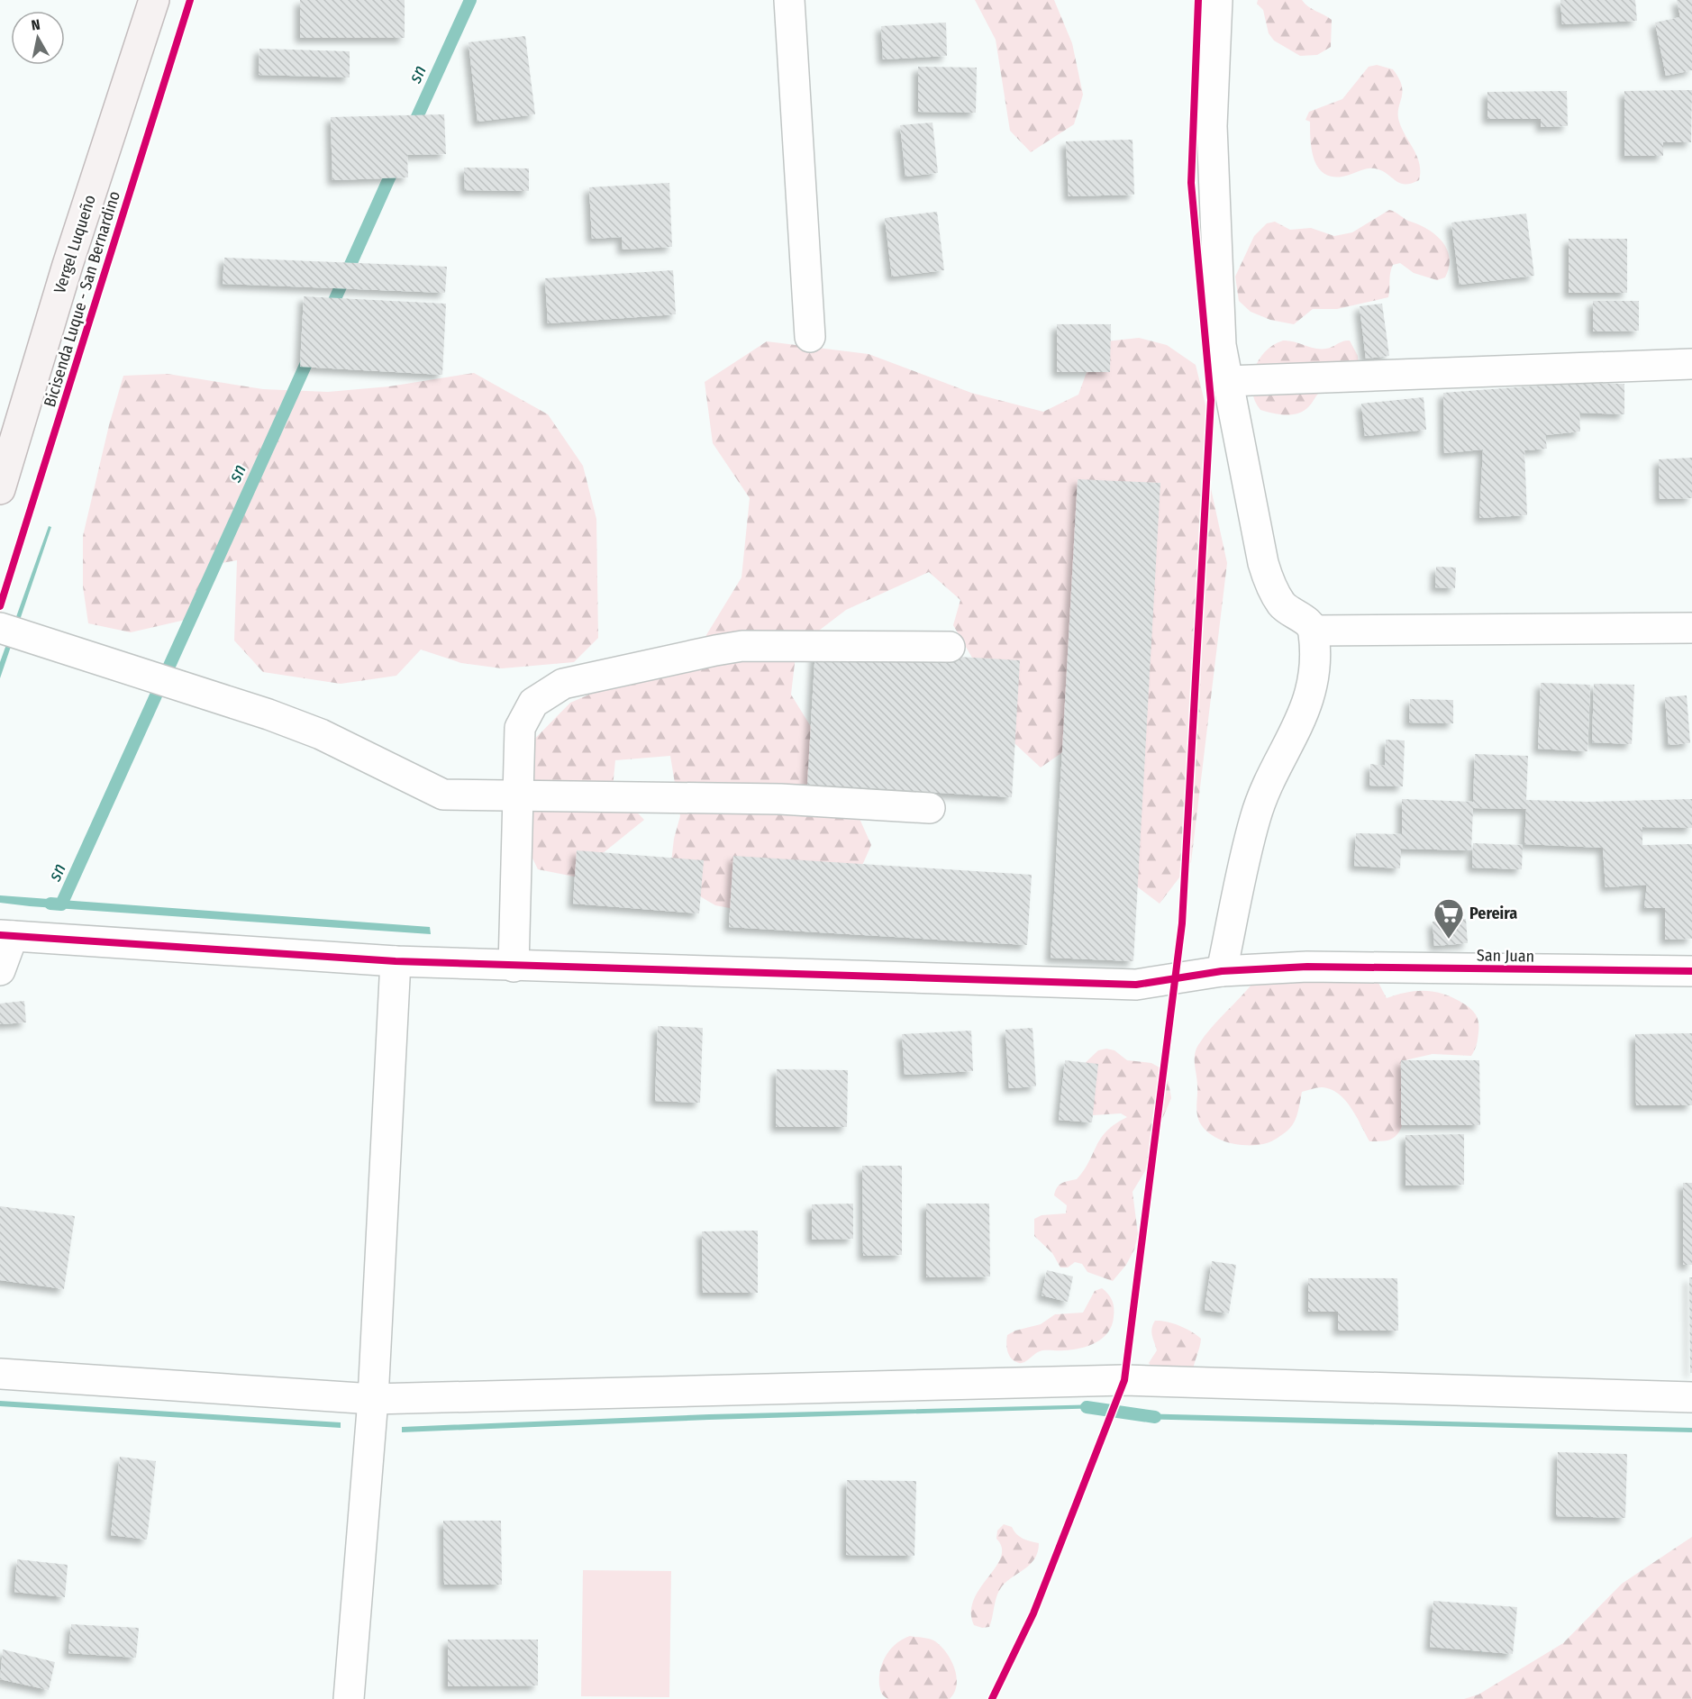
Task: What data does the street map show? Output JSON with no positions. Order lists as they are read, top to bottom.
{
  "streets": {
    "main road": ["Vergel Luqueño"],
    "street": ["San Juan"],
    "cycle path": ["Bicisenda Luque - San Bernardino"]
  },
  "water": ["sn"],
  "places": {
    "supermarket": ["Pereira"]
  },
  "north": "top"
}
